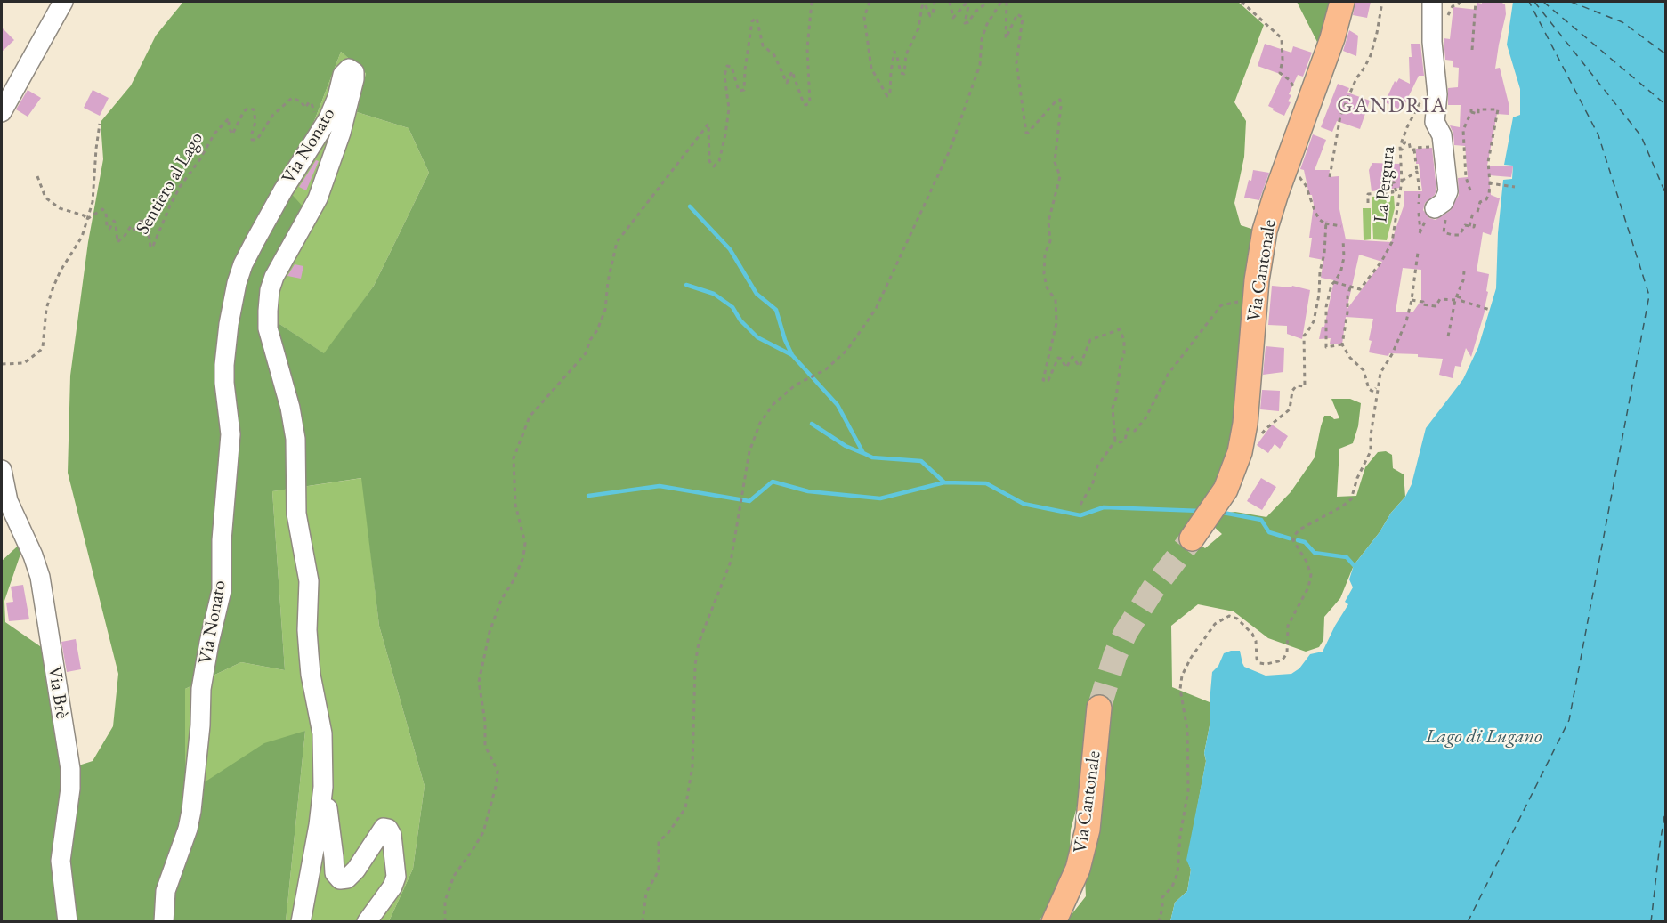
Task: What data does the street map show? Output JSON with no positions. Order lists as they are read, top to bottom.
{
  "streets": {
    "main road": ["Via Cantonale"],
    "street": ["Via Nonato", "Via Brè"],
    "path": ["Sentiero al Lago", "La Pergura"]
  },
  "crossings": [
    ["Via Nonato", "Sentiero al Lago"]
  ],
  "districts": ["GANDRIA"],
  "water": ["Lago di Lugano"]
}
